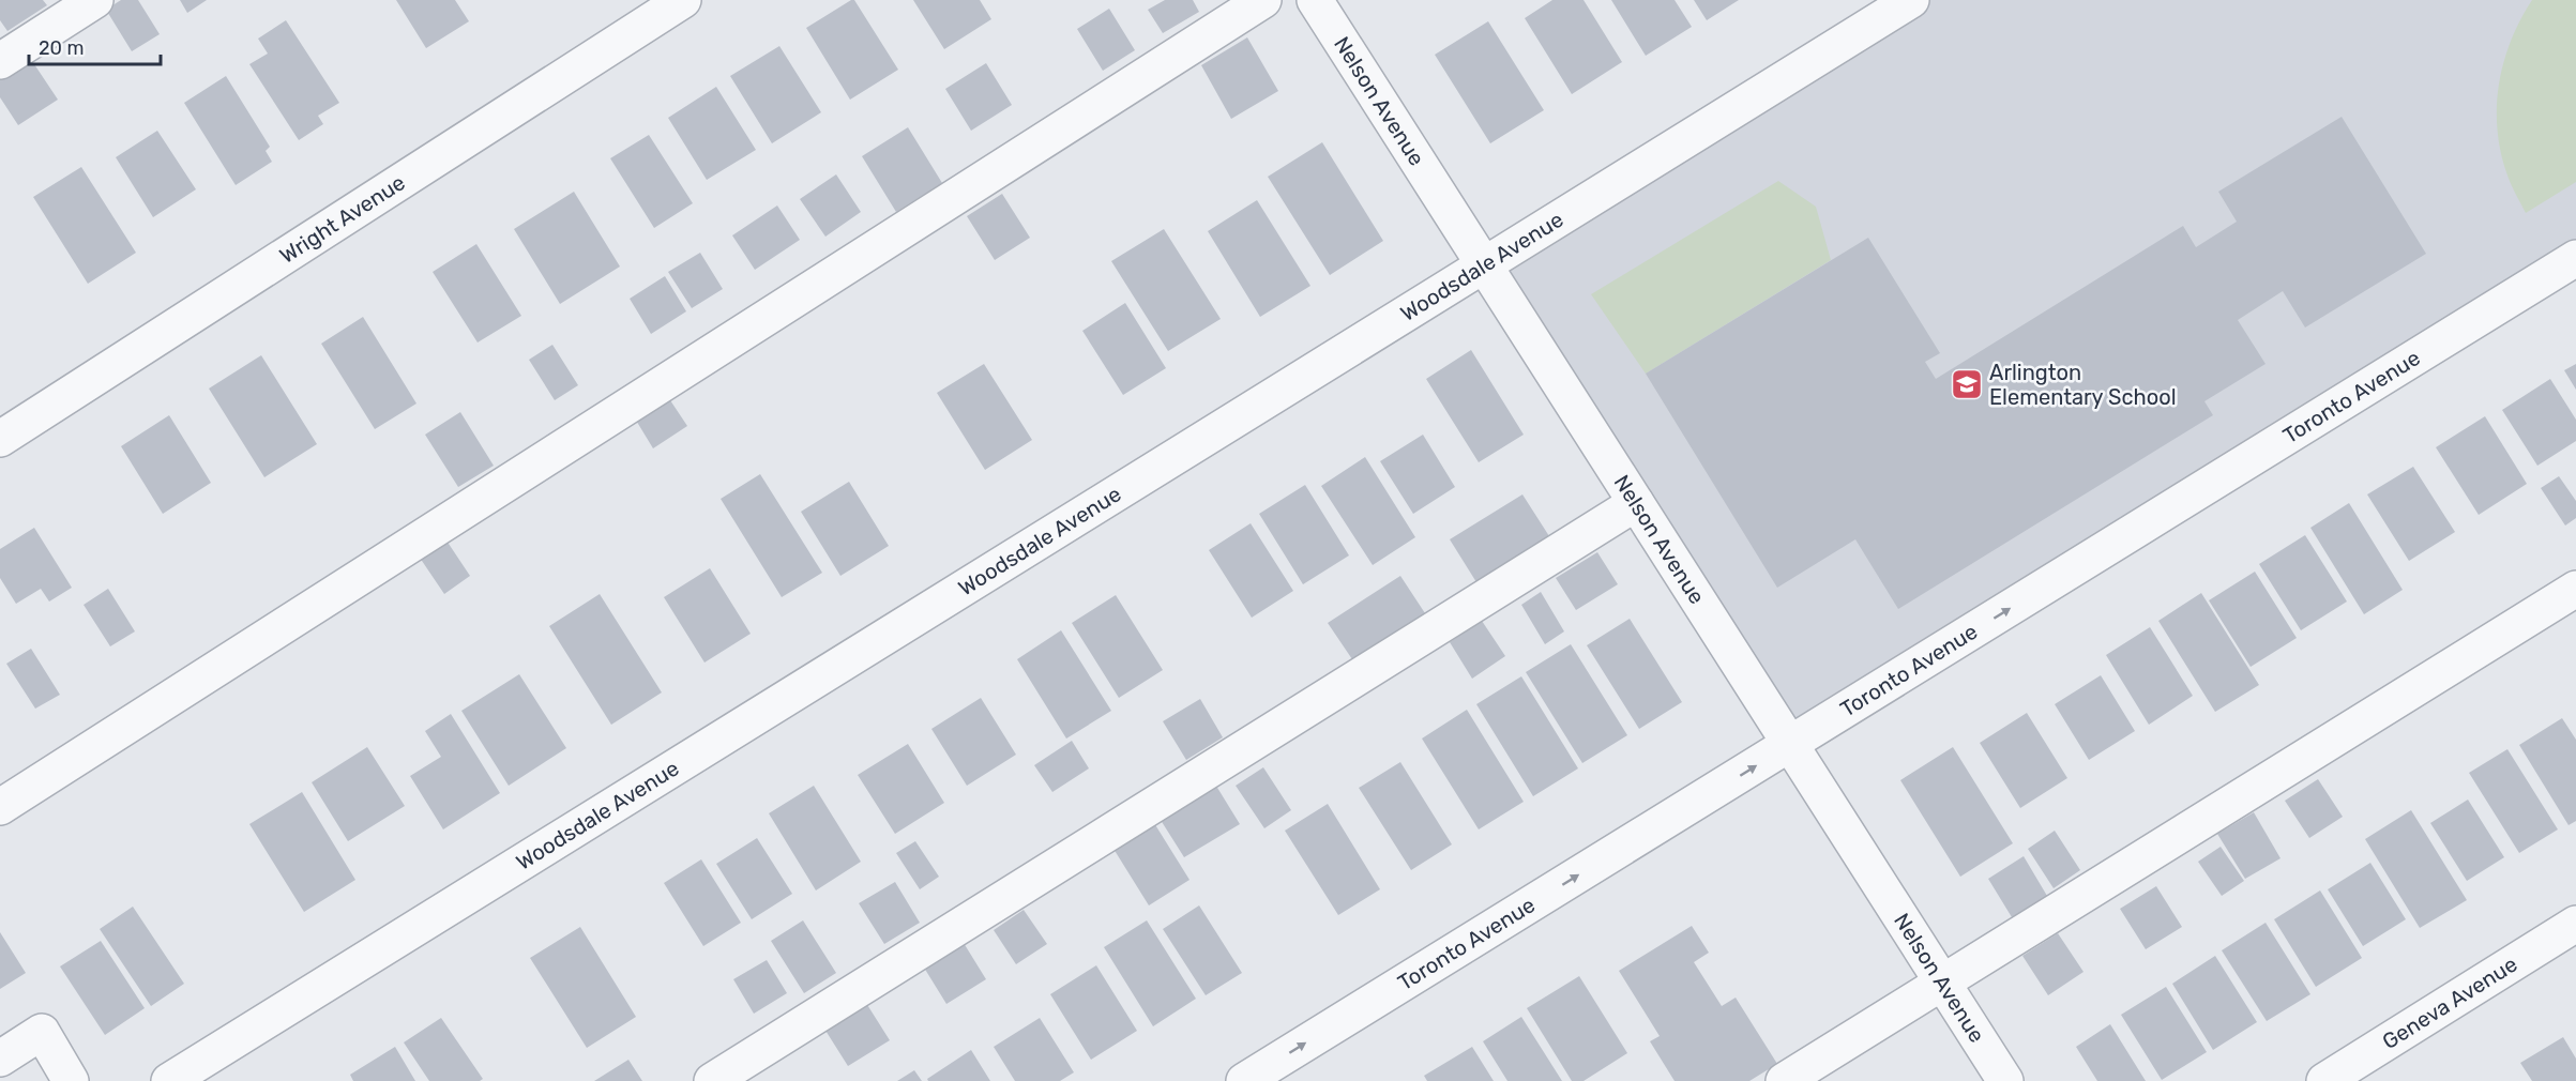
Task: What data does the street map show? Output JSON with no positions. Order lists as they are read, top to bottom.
{
  "streets": {
    "street": [
      "Nelson Avenue",
      "Wright Avenue",
      "Woodsdale Avenue",
      "Toronto Avenue",
      "Geneva Avenue"
    ]
  },
  "crossings": [
    ["Nelson Avenue", "Woodsdale Avenue"],
    ["Nelson Avenue", "Toronto Avenue"]
  ],
  "places": {
    "school or university": ["Arlington Elementary School"]
  },
  "scale_bar": "20 m"
}
